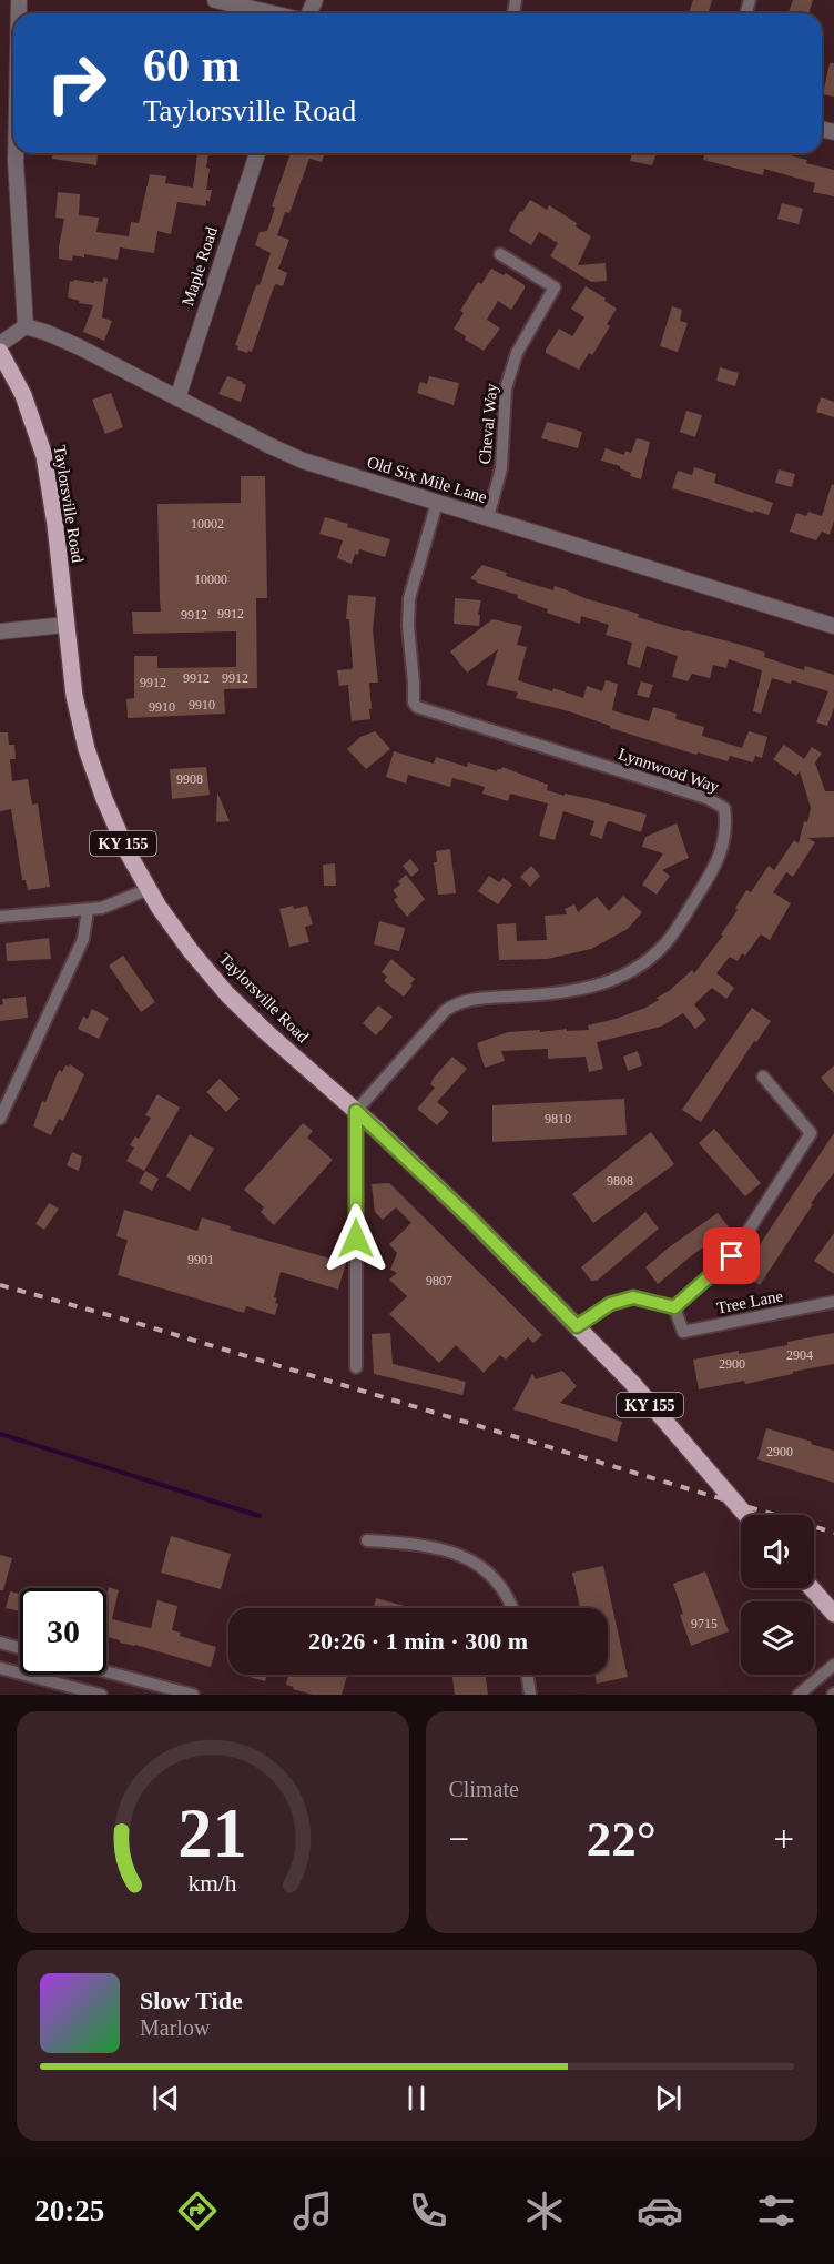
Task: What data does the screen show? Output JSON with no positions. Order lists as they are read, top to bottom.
{
  "streets": {
    "main road": ["Taylorsville Road", "KY 155"],
    "street": [
      "Maple Road",
      "Cheval Way",
      "Old Six Mile Lane",
      "Lynnwood Way",
      "Tree Lane"
    ]
  },
  "crossings": [
    ["Maple Road", "Old Six Mile Lane"],
    ["Cheval Way", "Old Six Mile Lane"],
    ["Old Six Mile Lane", "Lynnwood Way"],
    ["Taylorsville Road", "Lynnwood Way"]
  ],
  "house_numbers": [
    "10002",
    "10000",
    "9912",
    "9912",
    "9912",
    "9912",
    "9912",
    "9910",
    "9910",
    "9908",
    "9810",
    "9808",
    "9901",
    "9807",
    "2904",
    "2900",
    "2900",
    "9715"
  ],
  "page": {
    "turn": ["60 m", "Taylorsville Road"],
    "limit": "30",
    "trip": "20:26 · 1 min · 300 m",
    "tile": "Climate",
    "heat": ["−", "22°", "+"],
    "song": ["Slow Tide", "Marlow"],
    "tabs": "20:25",
    "gauge": ["21", "km/h"]
  }
}
